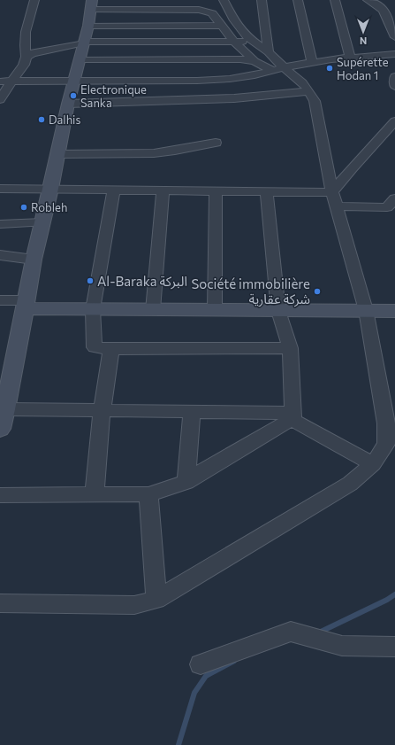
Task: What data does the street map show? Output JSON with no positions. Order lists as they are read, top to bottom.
{
  "places": [
    "Supérette Hodan 1",
    "Electronique Sanka",
    "Dalhis",
    "Robleh",
    "Al-Baraka البركة",
    "Société immobilière شركة عقارية"
  ],
  "north": "bottom"
}
